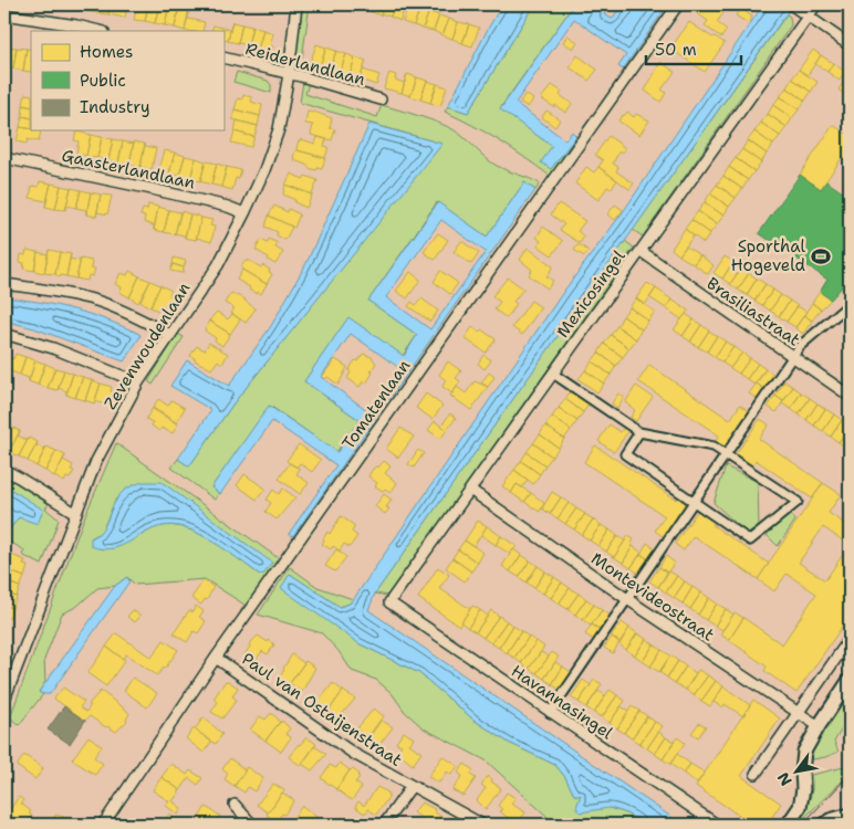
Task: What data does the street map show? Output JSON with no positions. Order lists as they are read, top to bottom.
{
  "streets": {
    "street": [
      "Reiderlandlaan",
      "Gaasterlandlaan",
      "Mexicosingel",
      "Brasiliastraat",
      "Zevenwoudenlaan",
      "Tomatenlaan",
      "Montevideostraat",
      "Havannasingel",
      "Paul van Ostaijenstraat"
    ]
  },
  "crossings": [
    ["Reiderlandlaan", "Zevenwoudenlaan"],
    ["Gaasterlandlaan", "Zevenwoudenlaan"],
    ["Mexicosingel", "Brasiliastraat"],
    ["Mexicosingel", "Montevideostraat"],
    ["Mexicosingel", "Havannasingel"],
    ["Tomatenlaan", "Paul van Ostaijenstraat"]
  ],
  "places": {
    "sports": ["Sporthal Hogeveld"]
  },
  "legend": ["Homes", "Public", "Industry"],
  "scale_bar": "50 m",
  "north": "bottom left"
}
